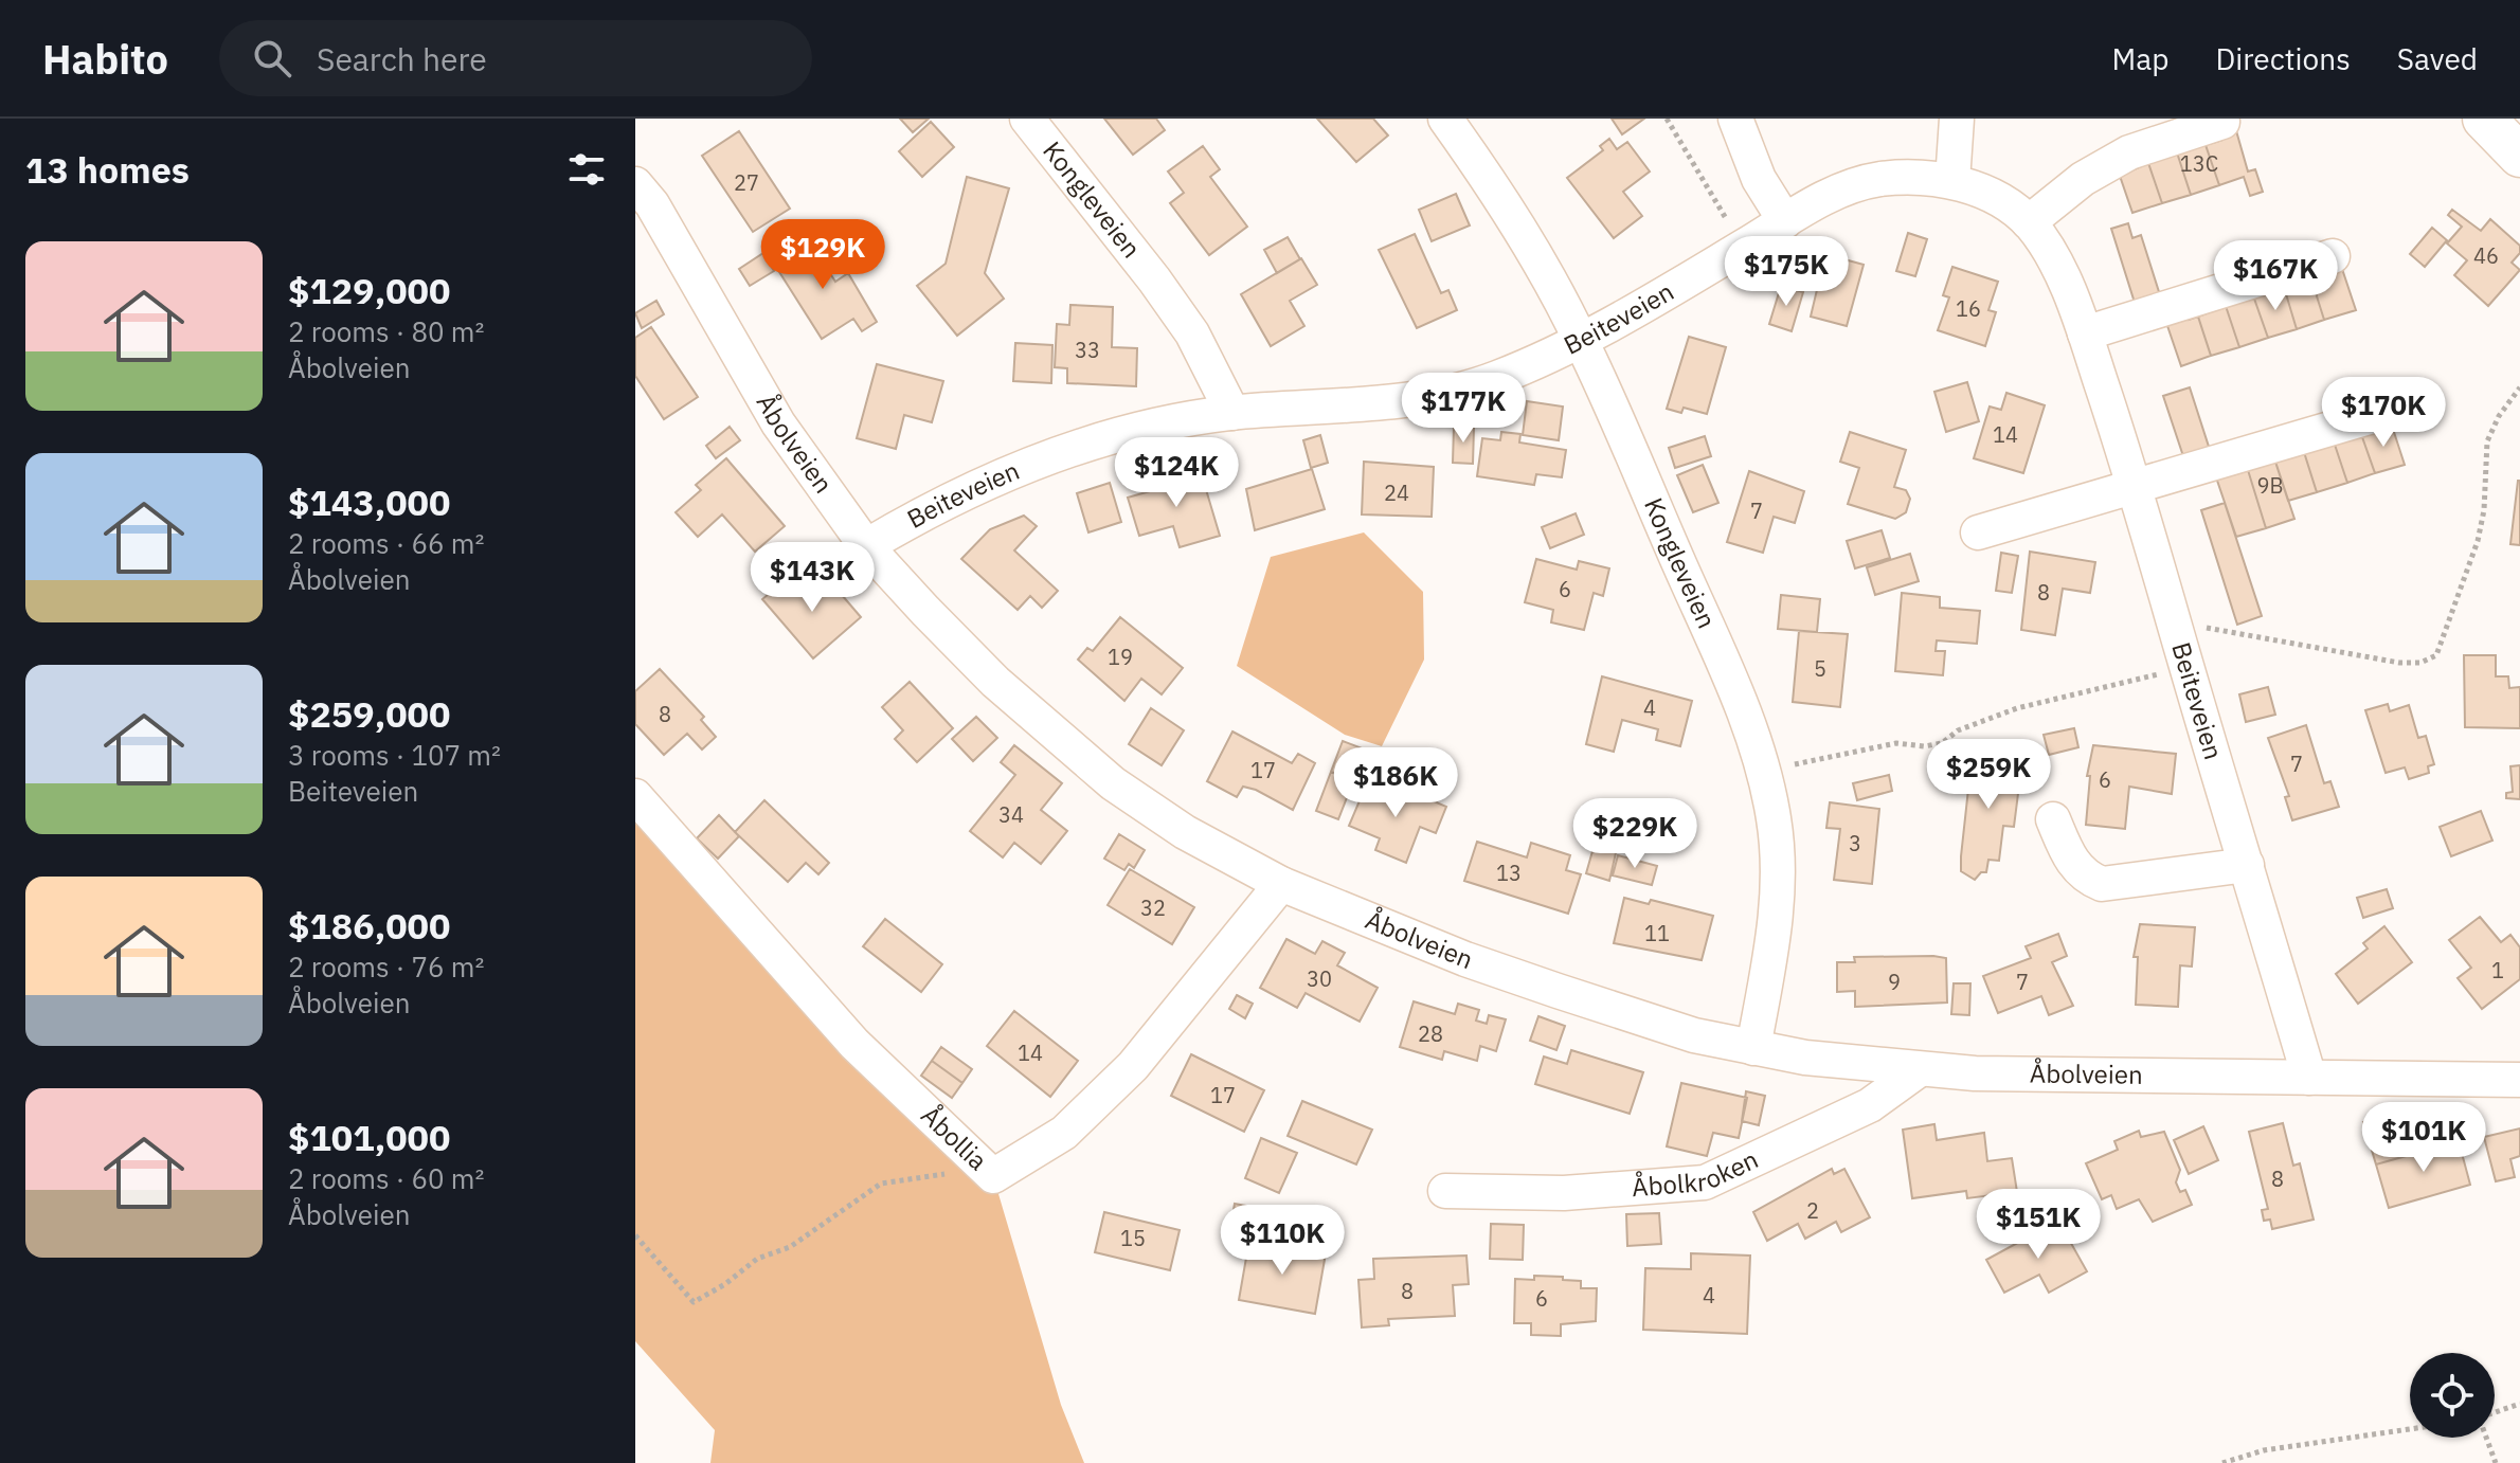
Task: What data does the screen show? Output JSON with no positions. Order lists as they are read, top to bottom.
{
  "streets": {
    "street": [
      "Kongleveien",
      "Beiteveien",
      "Åbolveien",
      "Åbollia",
      "Åbolkroken"
    ]
  },
  "crossings": [
    ["Kongleveien", "Beiteveien"],
    ["Kongleveien", "Åbolveien"],
    ["Beiteveien", "Åbolveien"],
    ["Åbolveien", "Åbollia"],
    ["Åbolveien", "Åbolkroken"]
  ],
  "house_numbers": [
    "13C",
    "27",
    "46",
    "16",
    "33",
    "14",
    "9B",
    "24",
    "7",
    "6",
    "8",
    "19",
    "5",
    "4",
    "8",
    "7",
    "17",
    "6",
    "34",
    "3",
    "13",
    "32",
    "11",
    "1",
    "30",
    "9",
    "7",
    "28",
    "14",
    "17",
    "8",
    "2",
    "15",
    "8",
    "4",
    "6"
  ],
  "page": {
    "header": "Habito",
    "search": "Search here",
    "nav": ["Map", "Directions", "Saved"],
    "heading": "13 homes",
    "price": [
      "$129K",
      "$175K",
      "$167K",
      "$177K",
      "$170K",
      "$124K",
      "$143K",
      "$259K",
      "$186K",
      "$229K",
      "$101K",
      "$151K",
      "$110K"
    ],
    "list": [
      {
        "name": "$129,000",
        "note": "2 rooms · 80 m² · Åbolveien"
      },
      {
        "name": "$143,000",
        "note": "2 rooms · 66 m² · Åbolveien"
      },
      {
        "name": "$259,000",
        "note": "3 rooms · 107 m² · Beiteveien"
      },
      {
        "name": "$186,000",
        "note": "2 rooms · 76 m² · Åbolveien"
      },
      {
        "name": "$101,000",
        "note": "2 rooms · 60 m² · Åbolveien"
      }
    ]
  }
}
